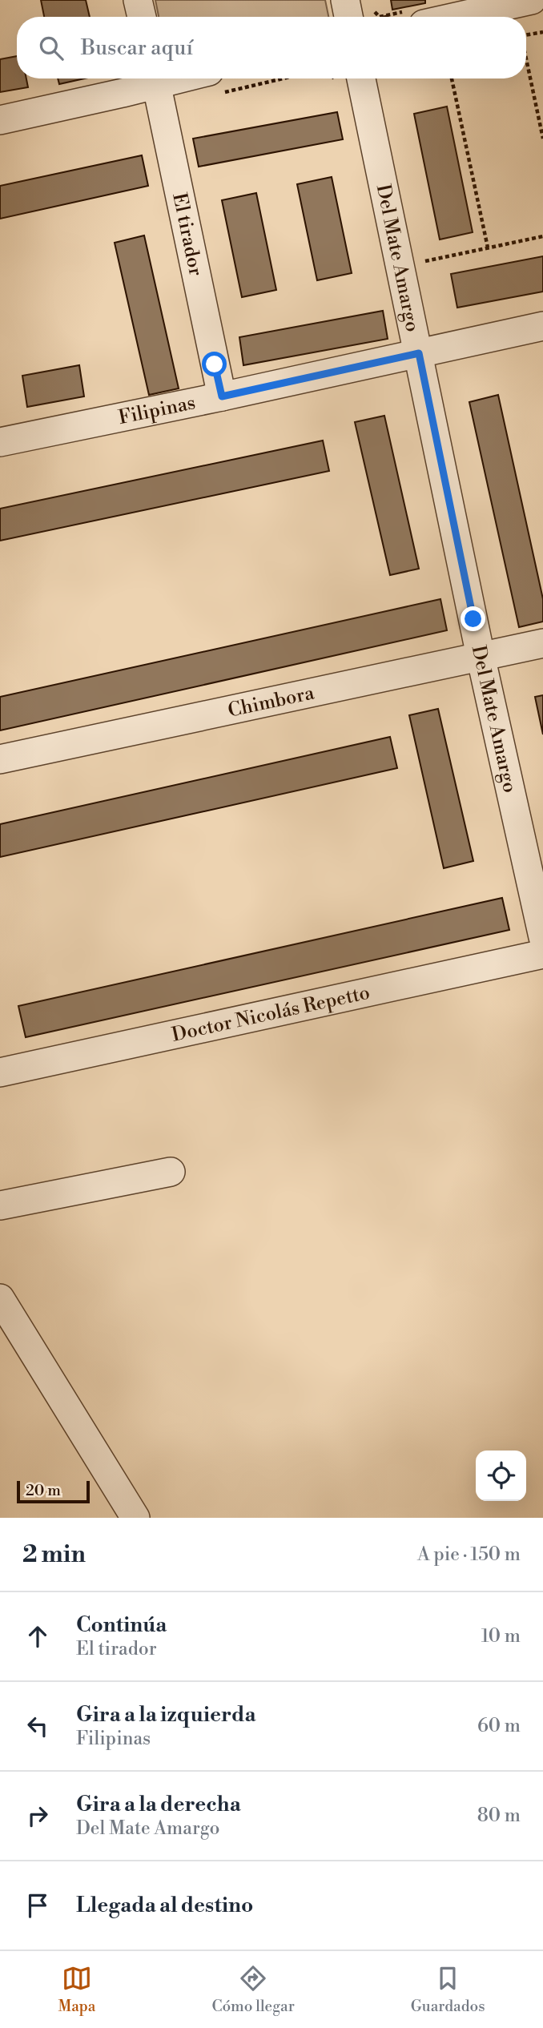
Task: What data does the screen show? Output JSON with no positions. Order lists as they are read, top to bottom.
{
  "streets": {
    "street": [
      "El tirador",
      "Del Mate Amargo",
      "Filipinas",
      "Chimbora",
      "Doctor Nicolás Repetto"
    ]
  },
  "crossings": [
    ["El tirador", "Filipinas"],
    ["Del Mate Amargo", "Filipinas"],
    ["Del Mate Amargo", "Chimbora"]
  ],
  "scale_bar": "20 m",
  "page": {
    "search": "Buscar aquí",
    "scale": "20 m",
    "heading": ["2 min", "A pie · 150 m"],
    "list": [
      ["Continúa", "El tirador", "10 m"],
      ["Gira a la izquierda", "Filipinas", "60 m"],
      ["Gira a la derecha", "Del Mate Amargo", "80 m"],
      "Llegada al destino"
    ],
    "nav": ["Mapa", "Cómo llegar", "Guardados"]
  }
}
